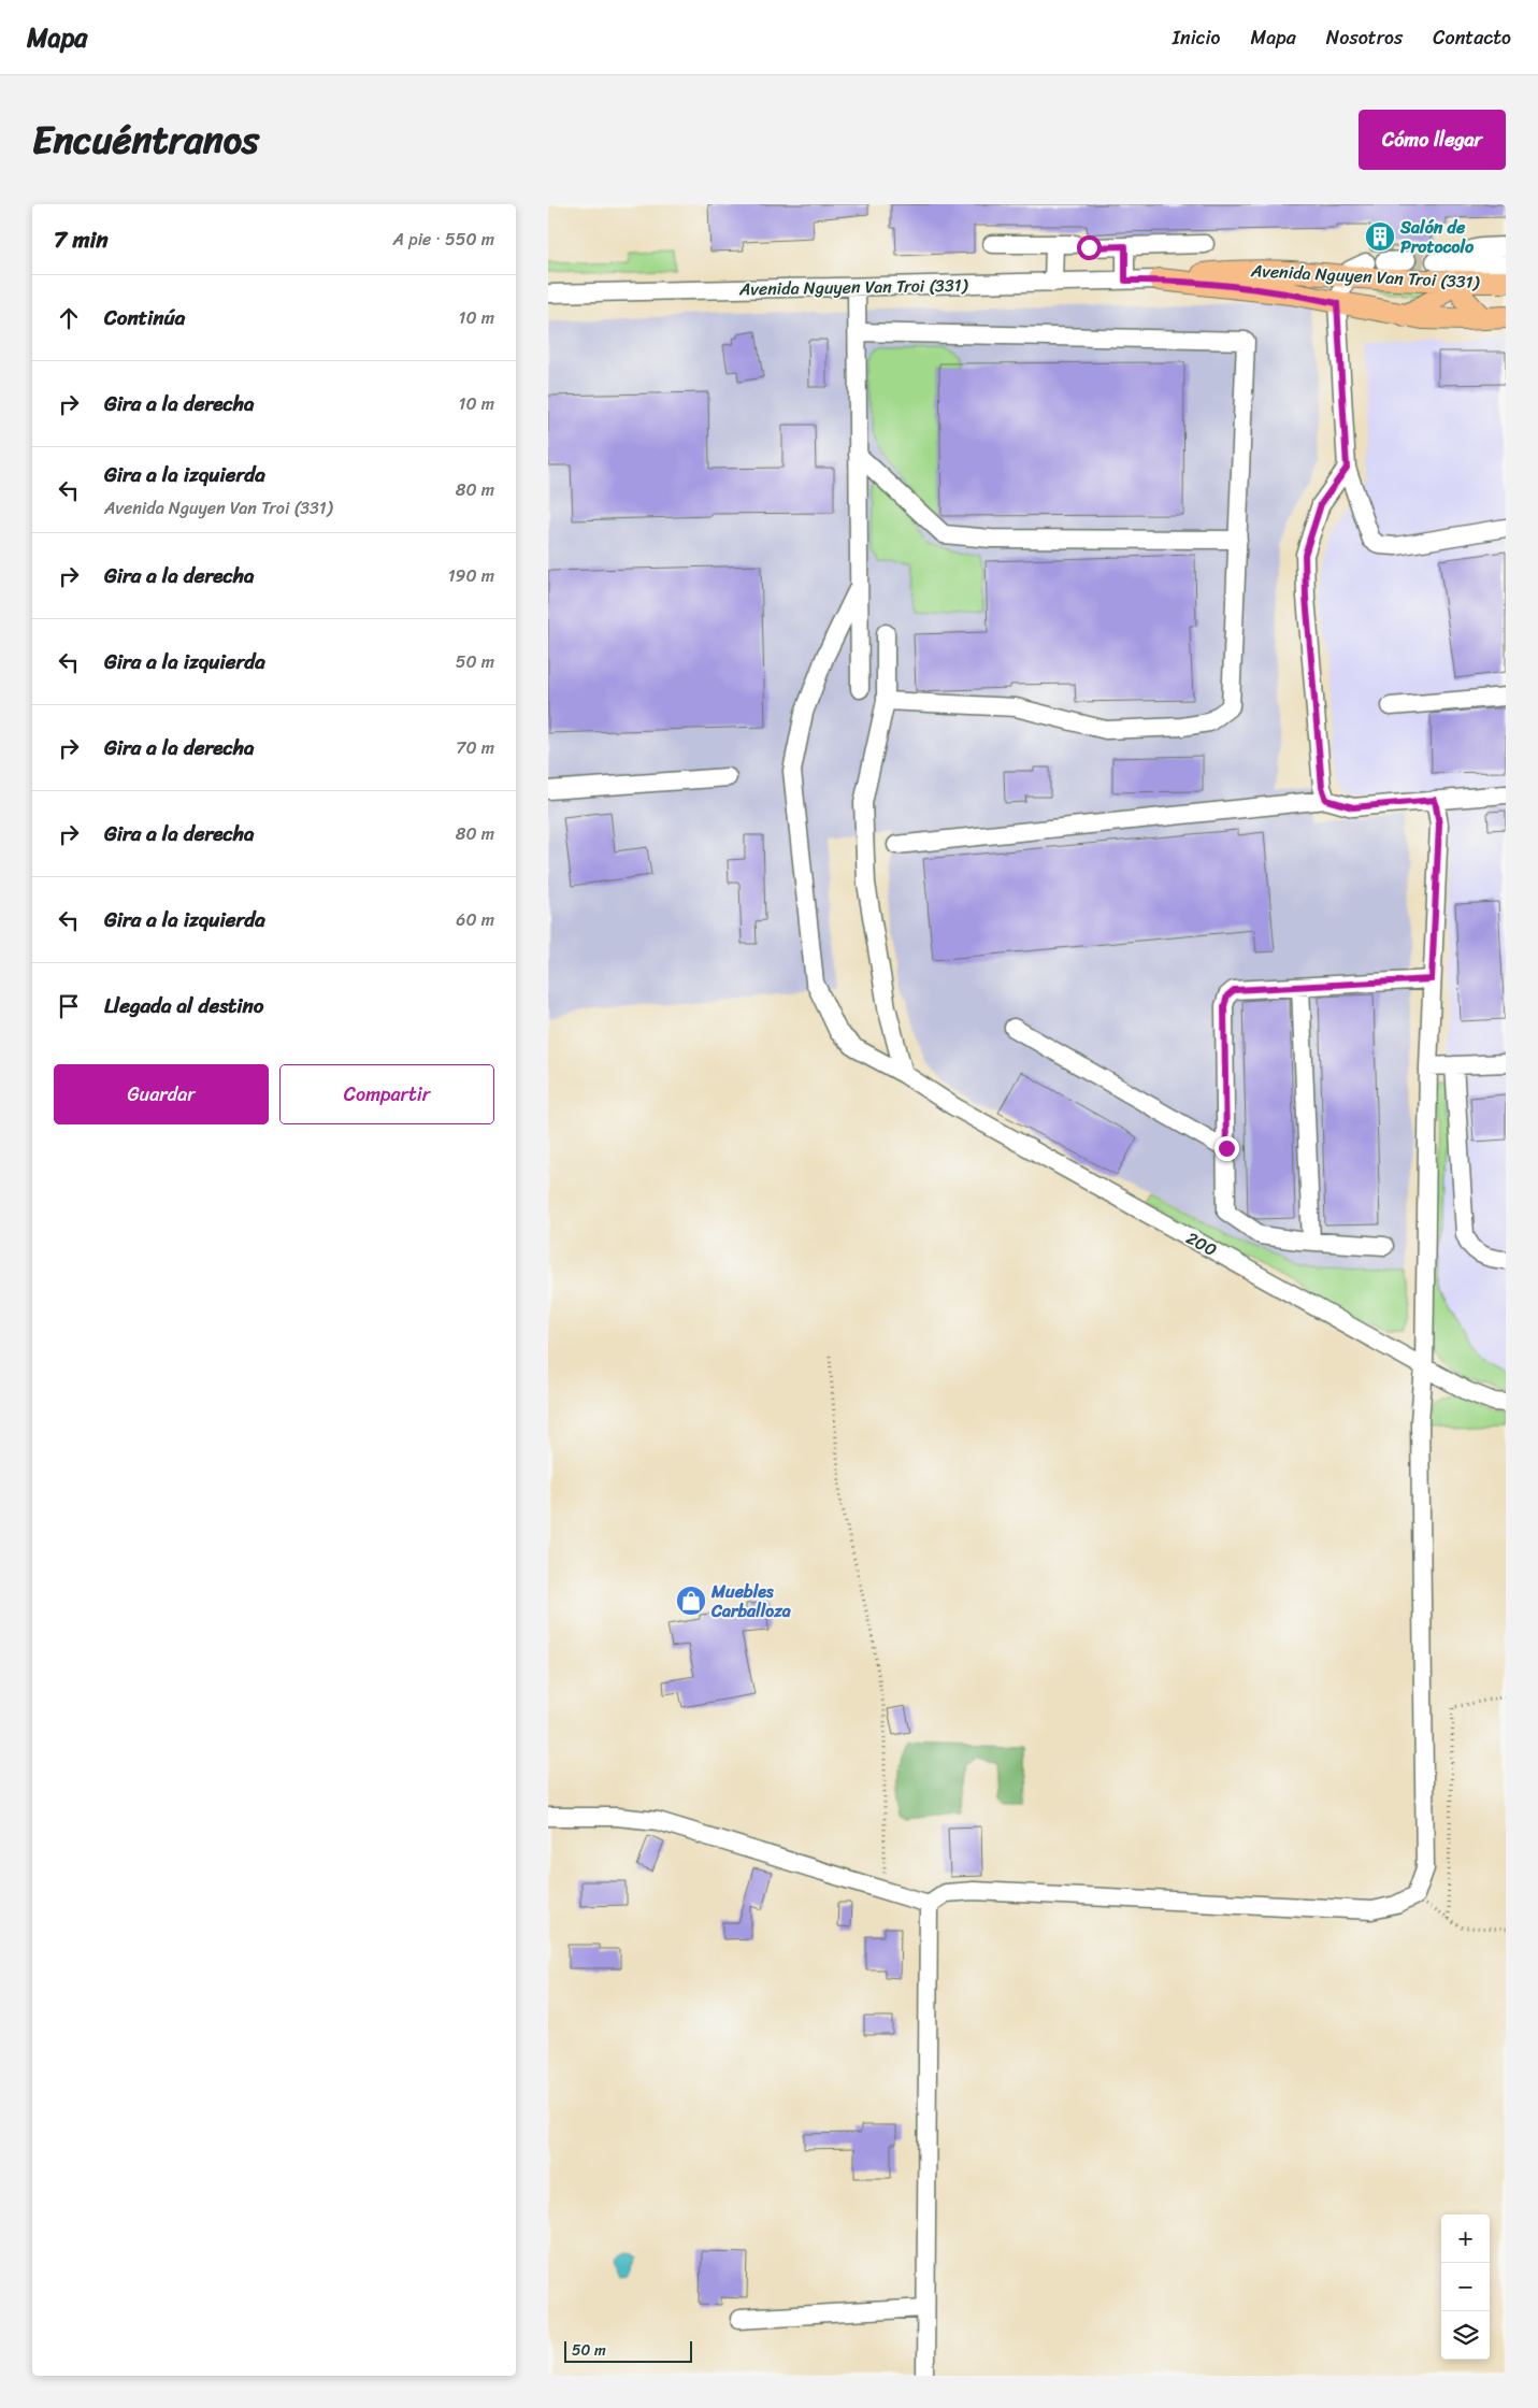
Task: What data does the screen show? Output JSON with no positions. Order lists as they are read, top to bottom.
{
  "streets": {
    "main road": ["Avenida Nguyen Van Troi (331)"],
    "street": ["200"]
  },
  "places": {
    "building": ["Salón de Protocolo"],
    "shop": ["Muebles Carballoza"]
  },
  "scale_bar": "50 m",
  "page": {
    "header": "Mapa",
    "nav": [
      "Inicio",
      "Mapa",
      "Nosotros",
      "Contacto"
    ],
    "title": "Encuéntranos",
    "buttons": [
      "Cómo llegar",
      ["Guardar", "Compartir"]
    ],
    "heading": ["7 min", "A pie · 550 m"],
    "list": [
      ["Continúa", "10 m"],
      ["Gira a la derecha", "10 m"],
      ["Gira a la izquierda", "Avenida Nguyen Van Troi (331)", "80 m"],
      ["Gira a la derecha", "190 m"],
      ["Gira a la izquierda", "50 m"],
      ["Gira a la derecha", "70 m"],
      ["Gira a la derecha", "80 m"],
      ["Gira a la izquierda", "60 m"],
      "Llegada al destino"
    ],
    "map_buttons": ["+", "−"],
    "scale": "50 m"
  }
}
